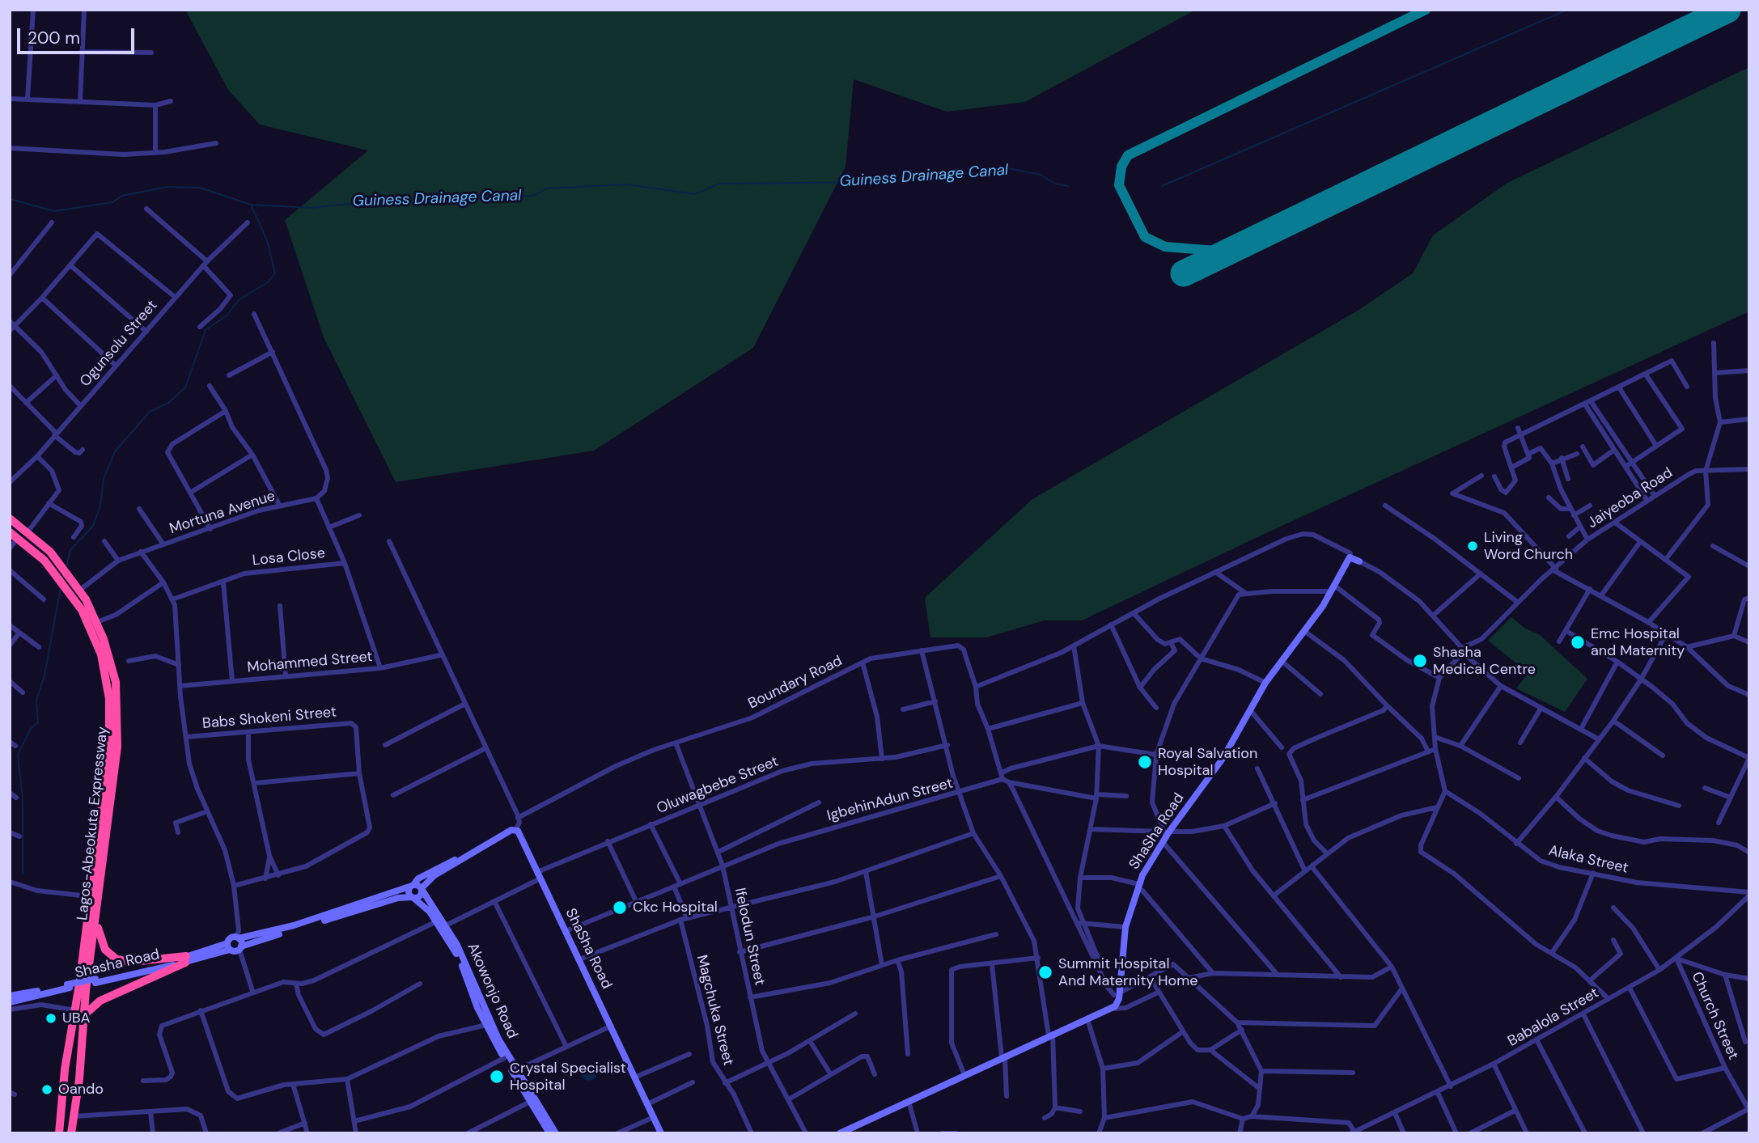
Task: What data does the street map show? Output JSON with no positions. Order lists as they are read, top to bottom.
{
  "streets": {
    "highway": ["Lagos-Abeokuta Expressway"],
    "street": [
      "Ogunsolu Street",
      "Jaiyeoba Road",
      "Mortuna Avenue",
      "Losa Close",
      "Mohammed Street",
      "Boundary Road",
      "Babs Shokeni Street",
      "Oluwagbebe Street",
      "IgbehinAdun Street",
      "ShaSha Road",
      "Alaka Street",
      "Ifelodun Street",
      "Shasha Road",
      "Akowonjo Road",
      "Magchuka Street",
      "Church Street",
      "Babalola Street"
    ]
  },
  "crossings": [
    ["Mortuna Avenue", "Lagos-Abeokuta Expressway"],
    ["Boundary Road", "IgbehinAdun Street"],
    ["Boundary Road", "Ifelodun Street"],
    ["Oluwagbebe Street", "ShaSha Road"],
    ["Oluwagbebe Street", "Ifelodun Street"],
    ["Oluwagbebe Street", "Akowonjo Road"],
    ["IgbehinAdun Street", "ShaSha Road"],
    ["IgbehinAdun Street", "Ifelodun Street"],
    ["Alaka Street", "Babalola Street"],
    ["Church Street", "Babalola Street"]
  ],
  "water": ["Guiness Drainage Canal"],
  "places": [
    "Living Word Church",
    "Emc Hospital and Maternity",
    "Shasha Medical Centre",
    "Royal Salvation Hospital",
    "Ckc Hospital",
    "Summit Hospital And Maternity Home",
    "UBA",
    "Crystal Specialist Hospital",
    "Oando"
  ],
  "scale_bar": "200 m"
}
